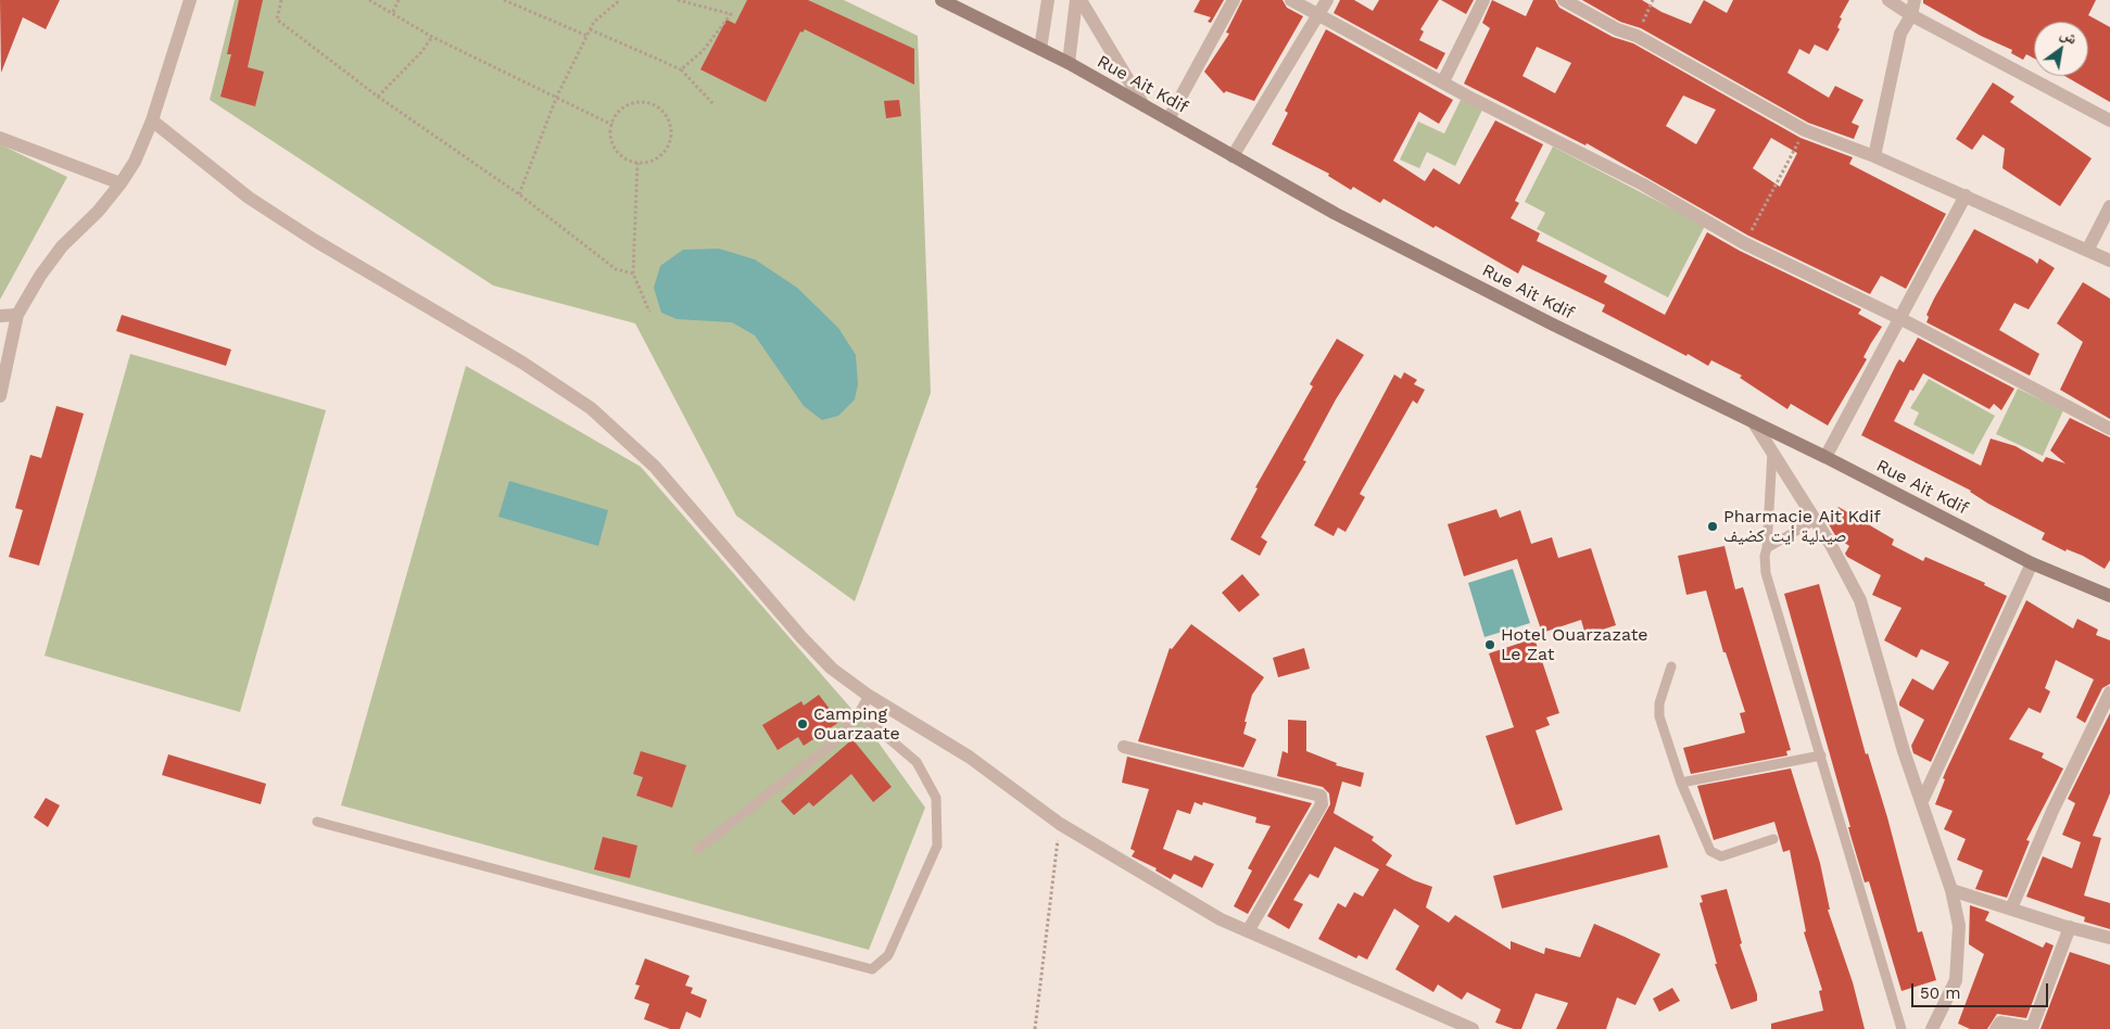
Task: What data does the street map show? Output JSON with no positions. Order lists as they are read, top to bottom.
{
  "streets": {
    "street": ["Rue Ait Kdif"]
  },
  "places": ["Pharmacie Ait Kdif صيدلية أيت كضيف", "Hotel Ouarzazate Le Zat", "Camping Ouarzaate"],
  "scale_bar": "50 m",
  "north": "top right"
}
